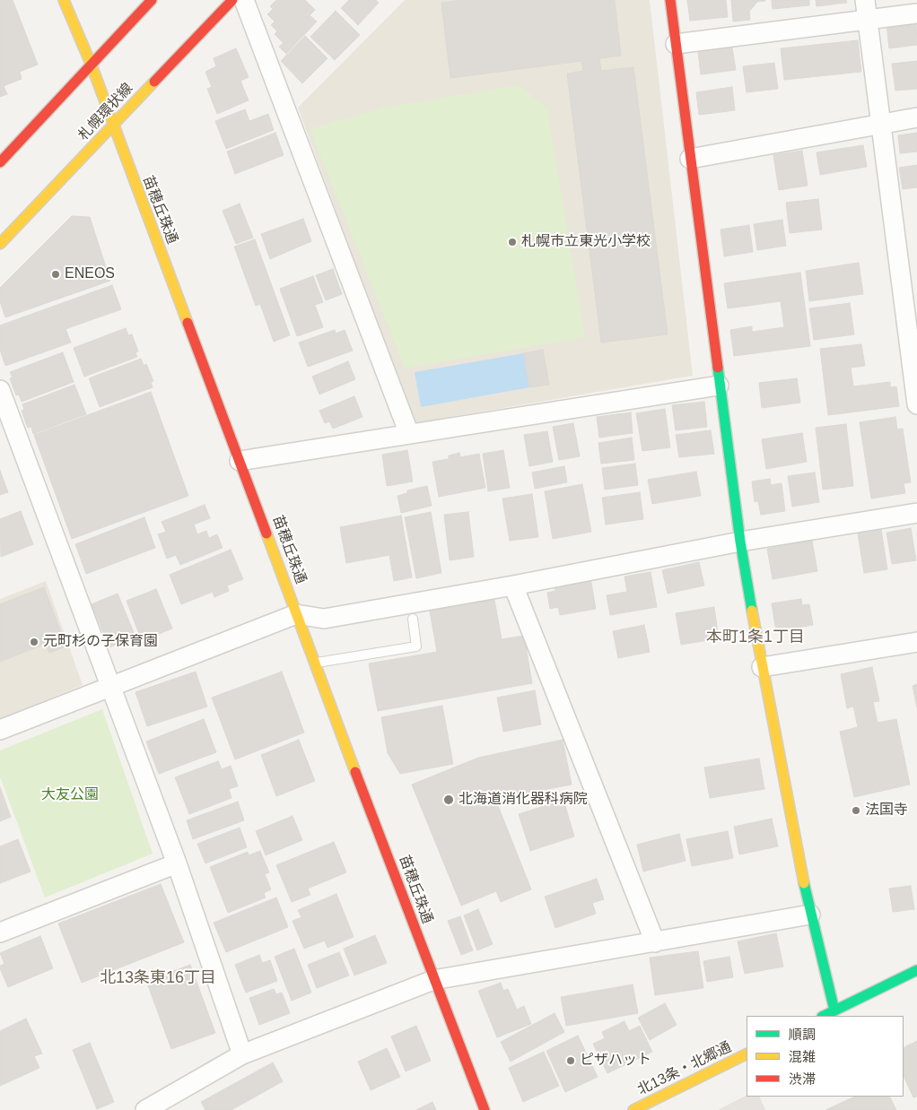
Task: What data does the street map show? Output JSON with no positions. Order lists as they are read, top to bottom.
{
  "streets": {
    "street": ["札幌環状線", "苗穂丘珠通", "北13条・北郷通"]
  },
  "crossings": [
    ["札幌環状線", "苗穂丘珠通"]
  ],
  "districts": ["本町1条1丁目", "北13条東16丁目"],
  "parks": ["大友公園"],
  "places": [
    "札幌市立東光小学校",
    "ENEOS",
    "元町杉の子保育園",
    "北海道消化器科病院",
    "法国寺",
    "ピザハット"
  ],
  "legend": ["順調", "混雑", "渋滞"]
}
